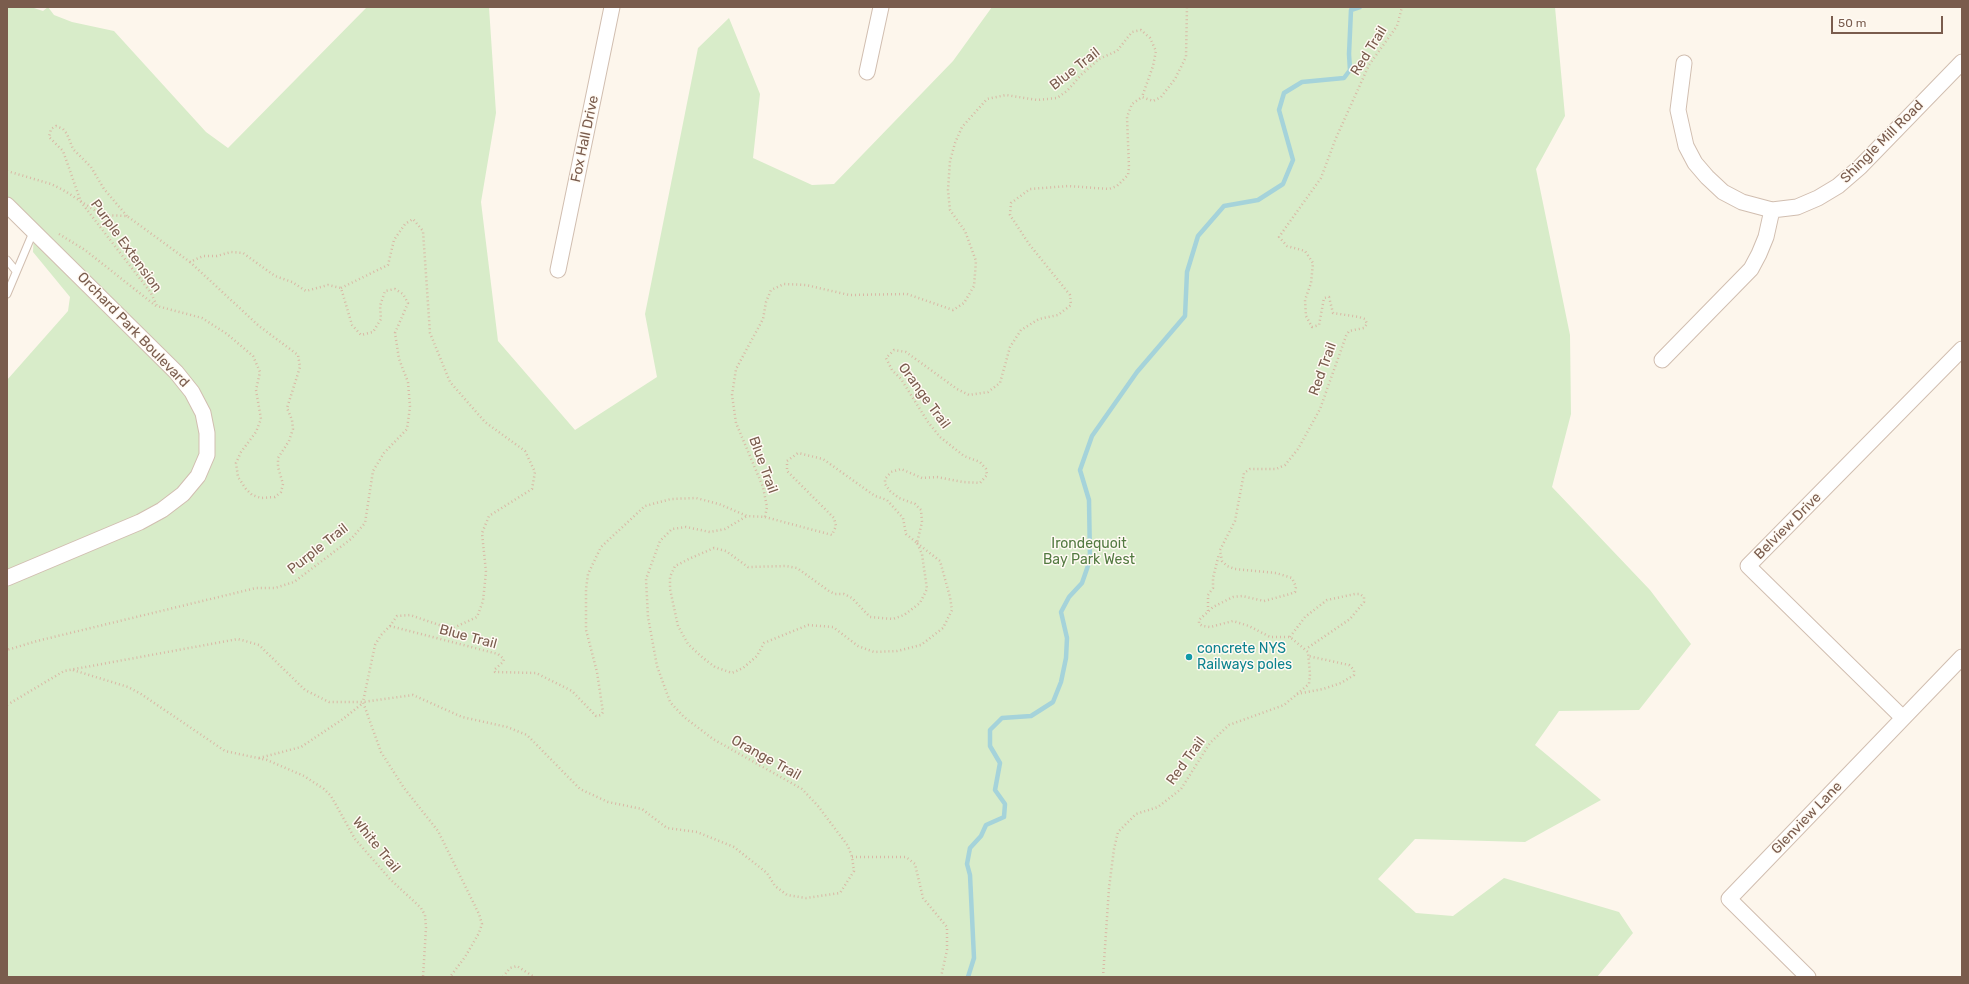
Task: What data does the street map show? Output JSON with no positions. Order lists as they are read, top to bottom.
{
  "streets": {
    "street": [
      "Fox Hall Drive",
      "Shingle Mill Road",
      "Orchard Park Boulevard",
      "Belview Drive",
      "Glenview Lane"
    ],
    "path": [
      "Red Trail",
      "Blue Trail",
      "Purple Extension",
      "Orange Trail",
      "Purple Trail",
      "White Trail"
    ]
  },
  "crossings": [
    ["Blue Trail", "Orange Trail"],
    ["Belview Drive", "Glenview Lane"]
  ],
  "parks": ["Irondequoit Bay Park West"],
  "places": ["concrete NYS Railways poles"],
  "scale_bar": "50 m"
}
